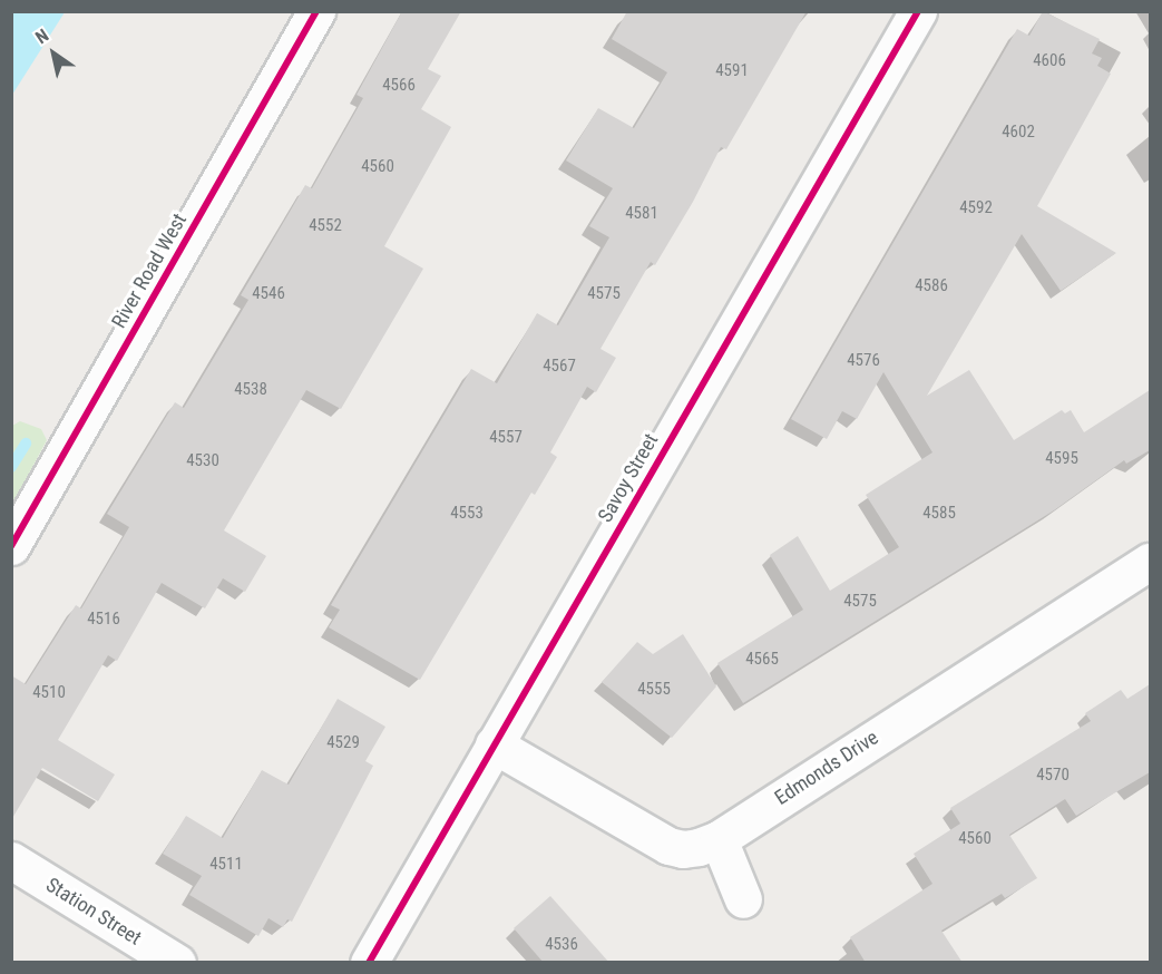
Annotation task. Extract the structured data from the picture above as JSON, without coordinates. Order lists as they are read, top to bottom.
{
  "streets": {
    "street": [
      "River Road West",
      "Savoy Street",
      "Edmonds Drive",
      "Station Street"
    ]
  },
  "crossings": [
    ["Savoy Street", "Edmonds Drive"]
  ],
  "house_numbers": [
    "4606",
    "4591",
    "4566",
    "4602",
    "4560",
    "4592",
    "4581",
    "4552",
    "4586",
    "4546",
    "4575",
    "4576",
    "4567",
    "4538",
    "4557",
    "4595",
    "4530",
    "4553",
    "4585",
    "4575",
    "4516",
    "4565",
    "4555",
    "4510",
    "4529",
    "4570",
    "4560",
    "4511",
    "4536"
  ],
  "north": "top left"
}
